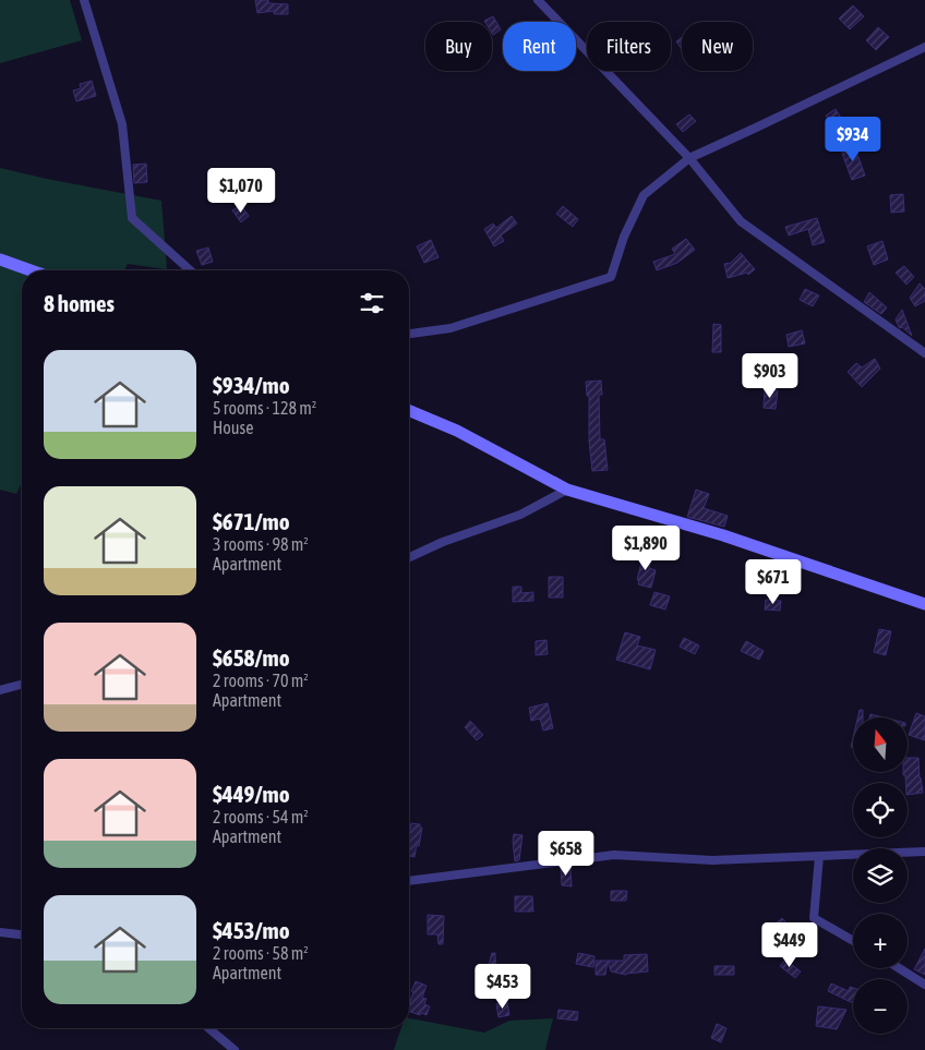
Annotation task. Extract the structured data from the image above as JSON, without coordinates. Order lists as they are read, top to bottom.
{
  "north": "top",
  "page": {
    "chip": [
      "Buy",
      "Rent",
      "Filters",
      "New"
    ],
    "price": [
      "$934",
      "$1,070",
      "$903",
      "$1,890",
      "$671",
      "$658",
      "$449",
      "$453"
    ],
    "heading": "8 homes",
    "list": [
      {
        "name": "$934/mo",
        "note": "5 rooms · 128 m² · House"
      },
      {
        "name": "$671/mo",
        "note": "3 rooms · 98 m² · Apartment"
      },
      {
        "name": "$658/mo",
        "note": "2 rooms · 70 m² · Apartment"
      },
      {
        "name": "$449/mo",
        "note": "2 rooms · 54 m² · Apartment"
      },
      {
        "name": "$453/mo",
        "note": "2 rooms · 58 m² · Apartment"
      }
    ],
    "map_buttons": ["+", "−"]
  }
}
